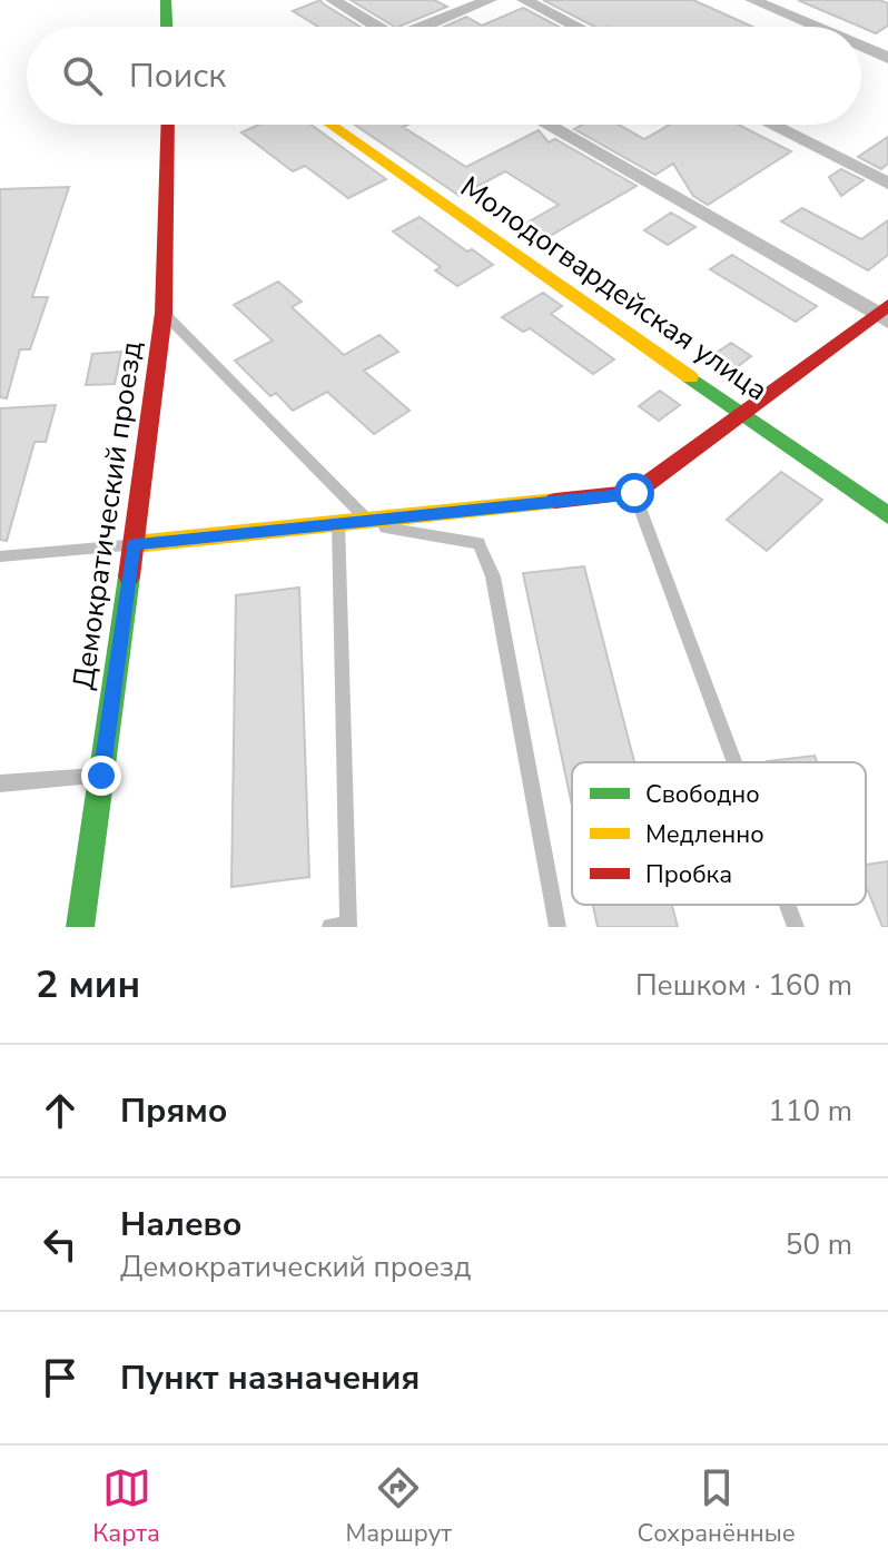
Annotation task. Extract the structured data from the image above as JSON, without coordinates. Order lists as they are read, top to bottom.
{
  "streets": {
    "street": ["Молодогвардейская улица", "Демократический проезд"]
  },
  "legend": ["Свободно", "Медленно", "Пробка"],
  "page": {
    "search": "Поиск",
    "heading": ["2 мин", "Пешком · 160 m"],
    "list": [
      ["Прямо", "110 m"],
      ["Налево", "Демократический проезд", "50 m"],
      "Пункт назначения"
    ],
    "nav": ["Карта", "Маршрут", "Сохранённые"]
  }
}
